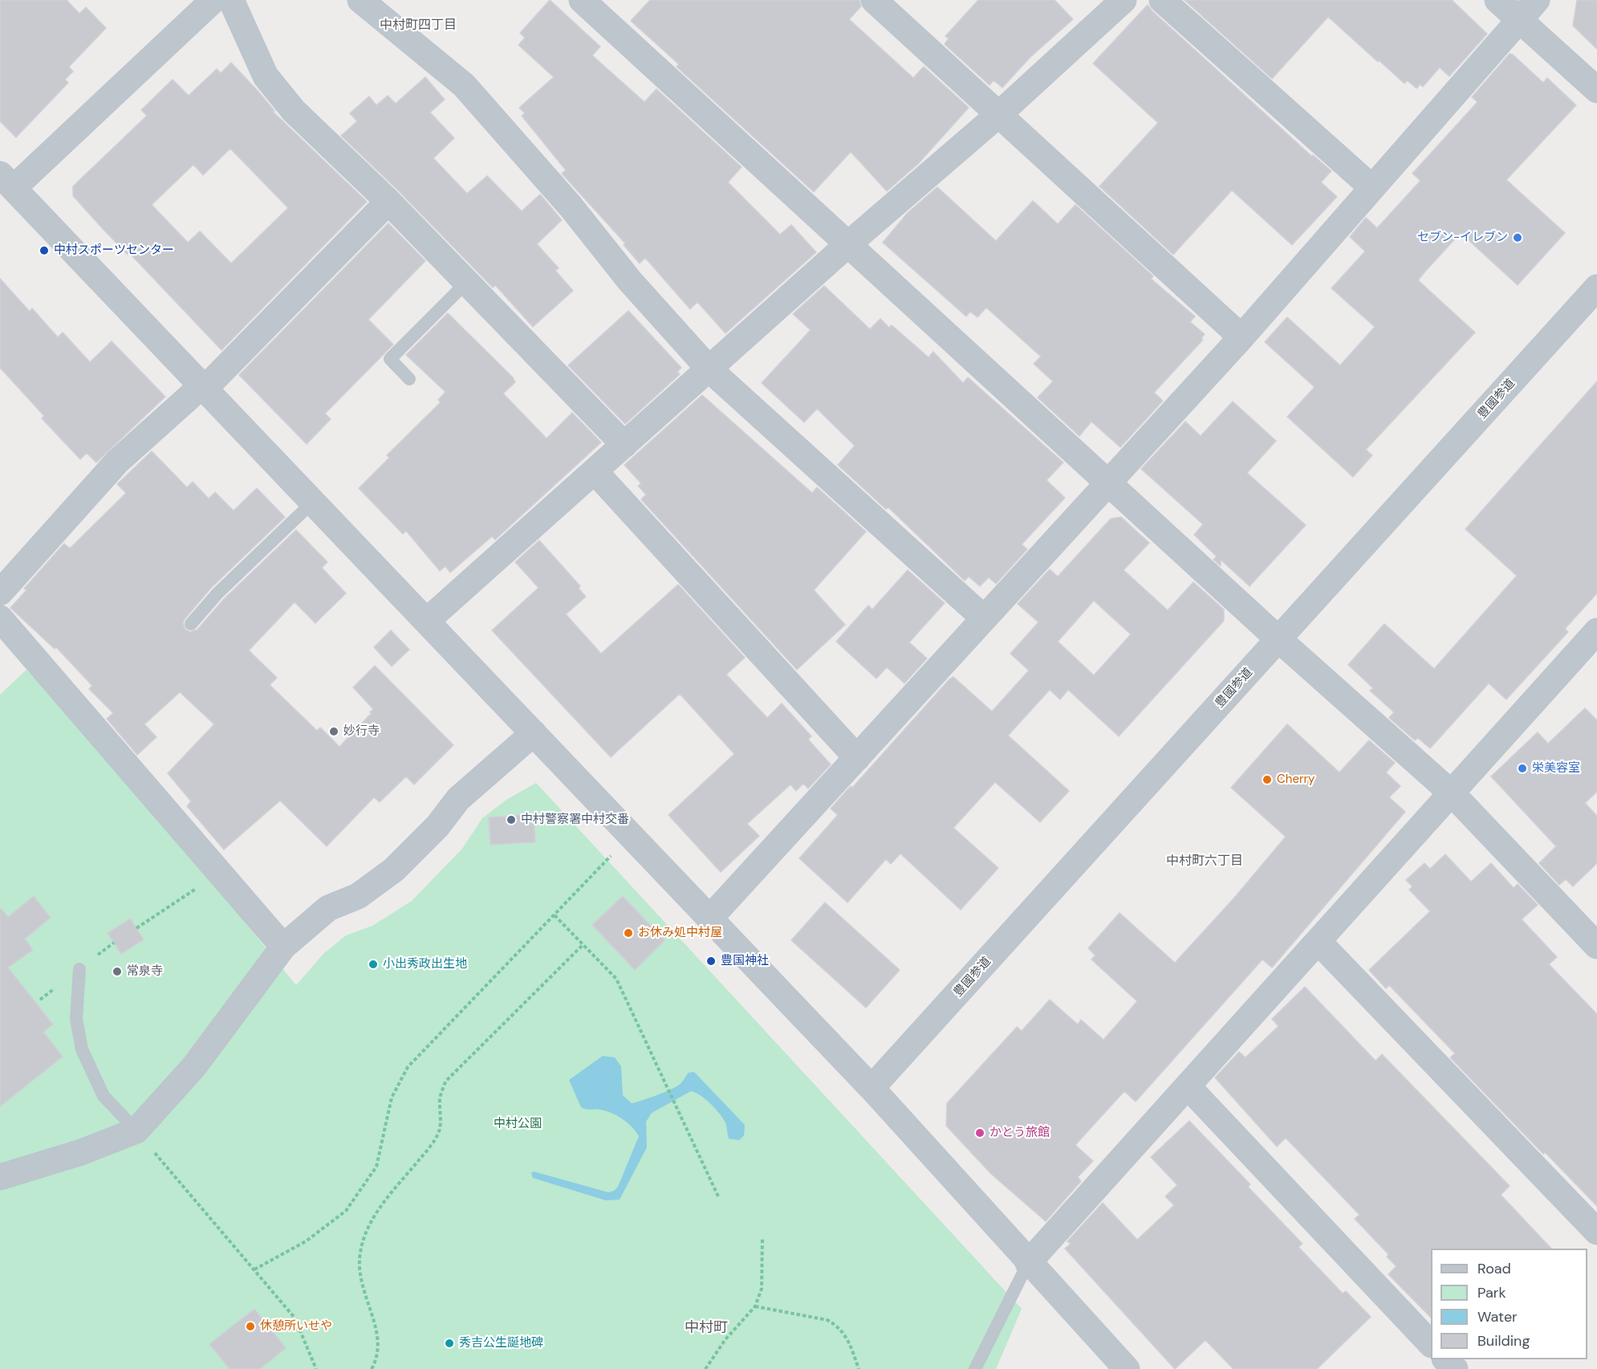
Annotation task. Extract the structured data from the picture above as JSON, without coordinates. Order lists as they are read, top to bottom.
{
  "streets": {
    "street": ["豊國参道"]
  },
  "districts": ["中村町四丁目", "中村町六丁目", "中村町"],
  "parks": ["中村公園"],
  "places": [
    "セブン-イレブン",
    "中村スポーツセンター",
    "妙行寺",
    "栄美容室",
    "Cherry",
    "中村警察署中村交番",
    "お休み処中村屋",
    "豊国神社",
    "小出秀政出生地",
    "常泉寺",
    "かとう旅館",
    "休憩所いせや",
    "秀吉公生誕地碑"
  ],
  "legend": [
    "Road",
    "Park",
    "Water",
    "Building"
  ]
}
